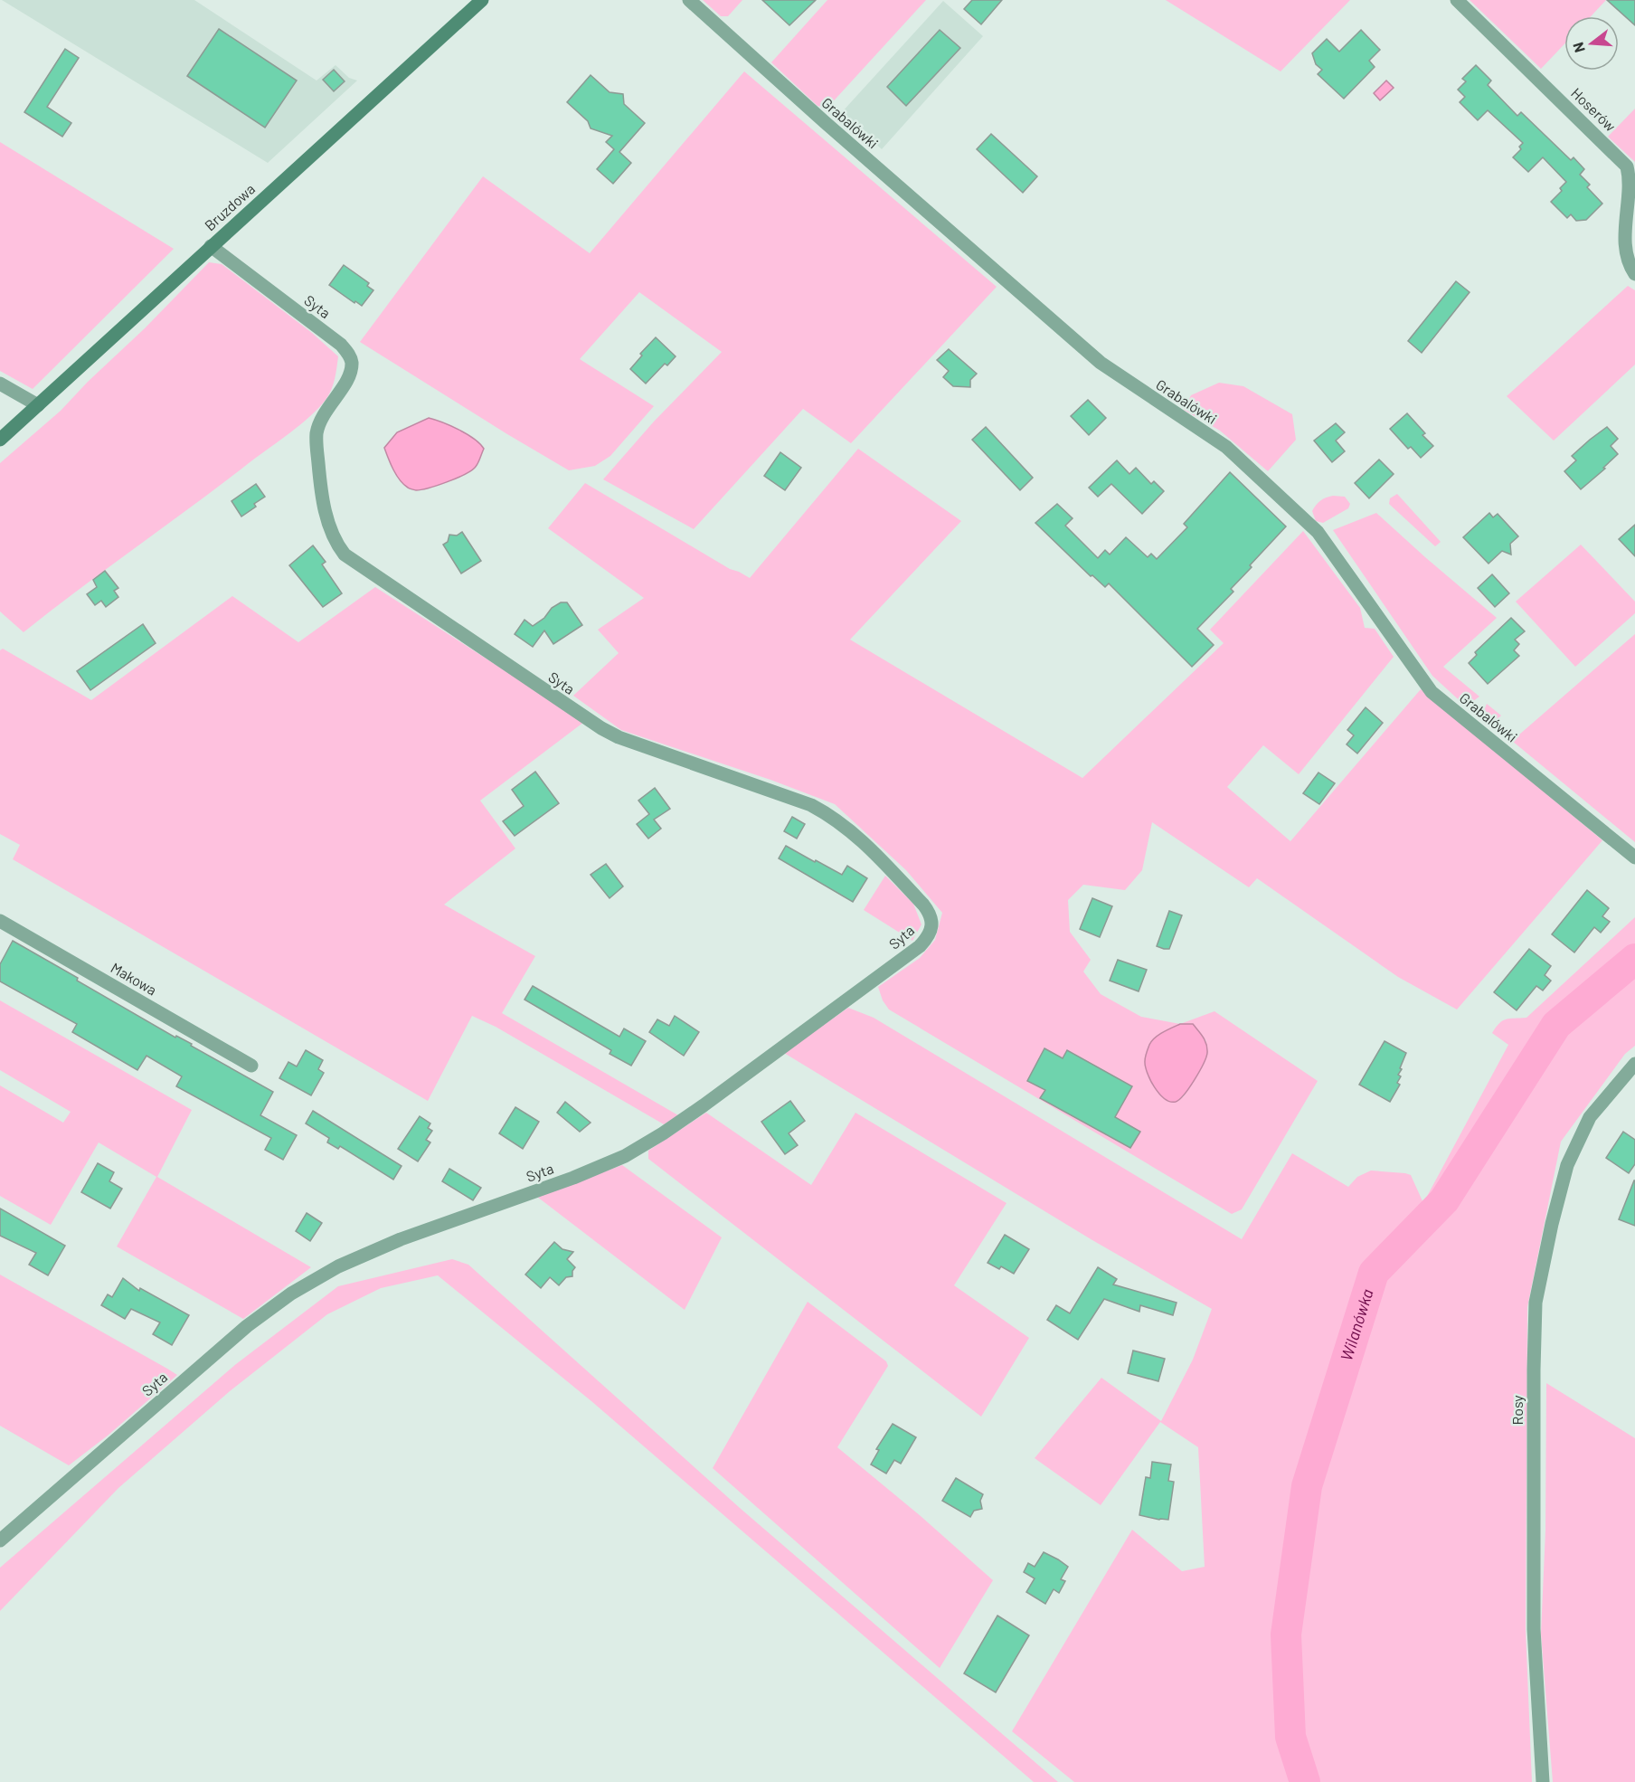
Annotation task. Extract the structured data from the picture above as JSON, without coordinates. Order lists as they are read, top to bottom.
{
  "streets": {
    "street": [
      "Hoserów",
      "Grabalówki",
      "Bruzdowa",
      "Syta",
      "Makowa",
      "Rosy"
    ]
  },
  "crossings": [
    ["Bruzdowa", "Syta"]
  ],
  "water": ["Wilanówka"],
  "north": "left"
}
